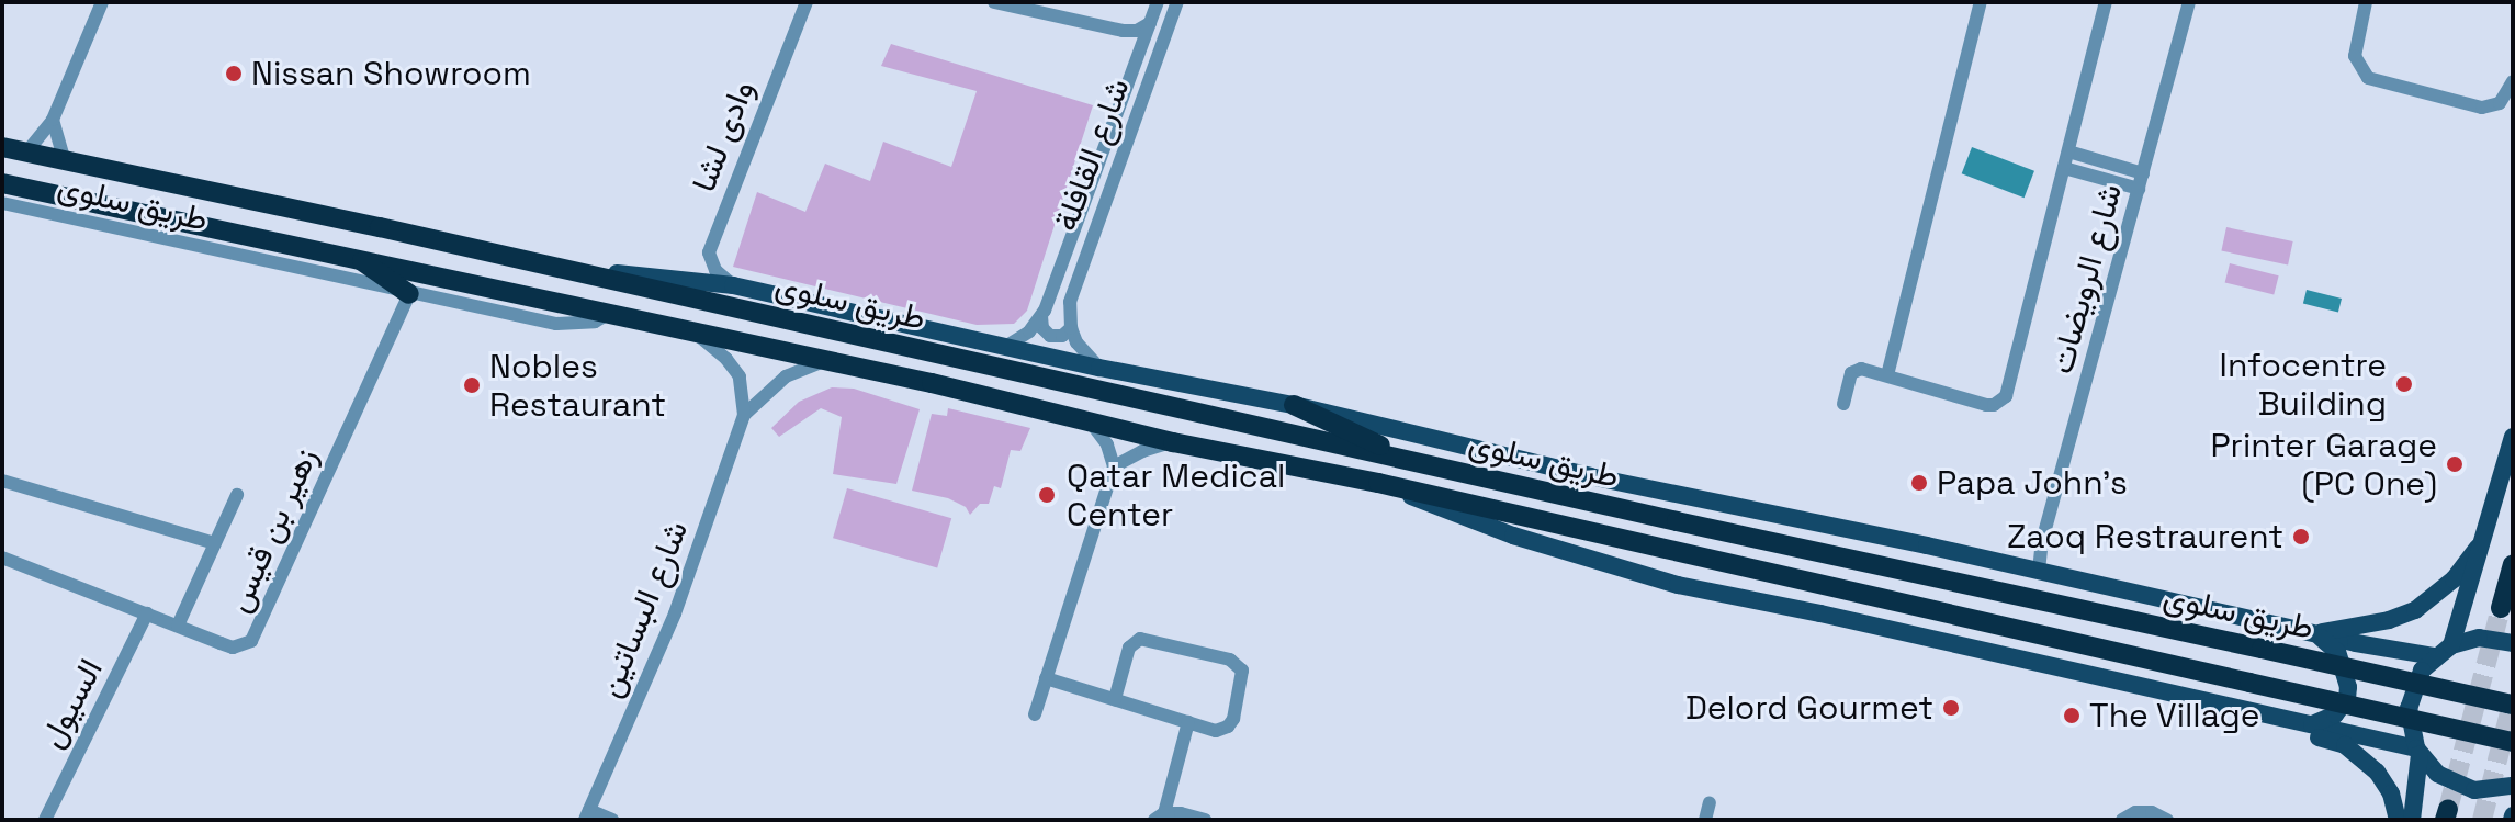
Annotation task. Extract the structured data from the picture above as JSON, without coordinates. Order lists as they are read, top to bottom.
{
  "streets": {
    "highway": ["طريق سلوى"],
    "street": [
      "وادى لشا",
      "شارع القافلة",
      "شارع الرويضات",
      "زهير بن قيس",
      "شارع البساتين",
      "السيول"
    ]
  },
  "crossings": [
    ["وادى لشا", "طريق سلوى"],
    ["شارع القافلة", "طريق سلوى"],
    ["طريق سلوى", "شارع الرويضات"],
    ["طريق سلوى", "زهير بن قيس"],
    ["طريق سلوى", "شارع البساتين"],
    ["زهير بن قيس", "السيول"]
  ],
  "places": [
    "Nissan Showroom",
    "Infocentre Building",
    "Nobles Restaurant",
    "Printer Garage (PC One)",
    "Papa John's",
    "Qatar Medical Center",
    "Zaoq Restraurent",
    "Delord Gourmet",
    "The Village"
  ]
}
